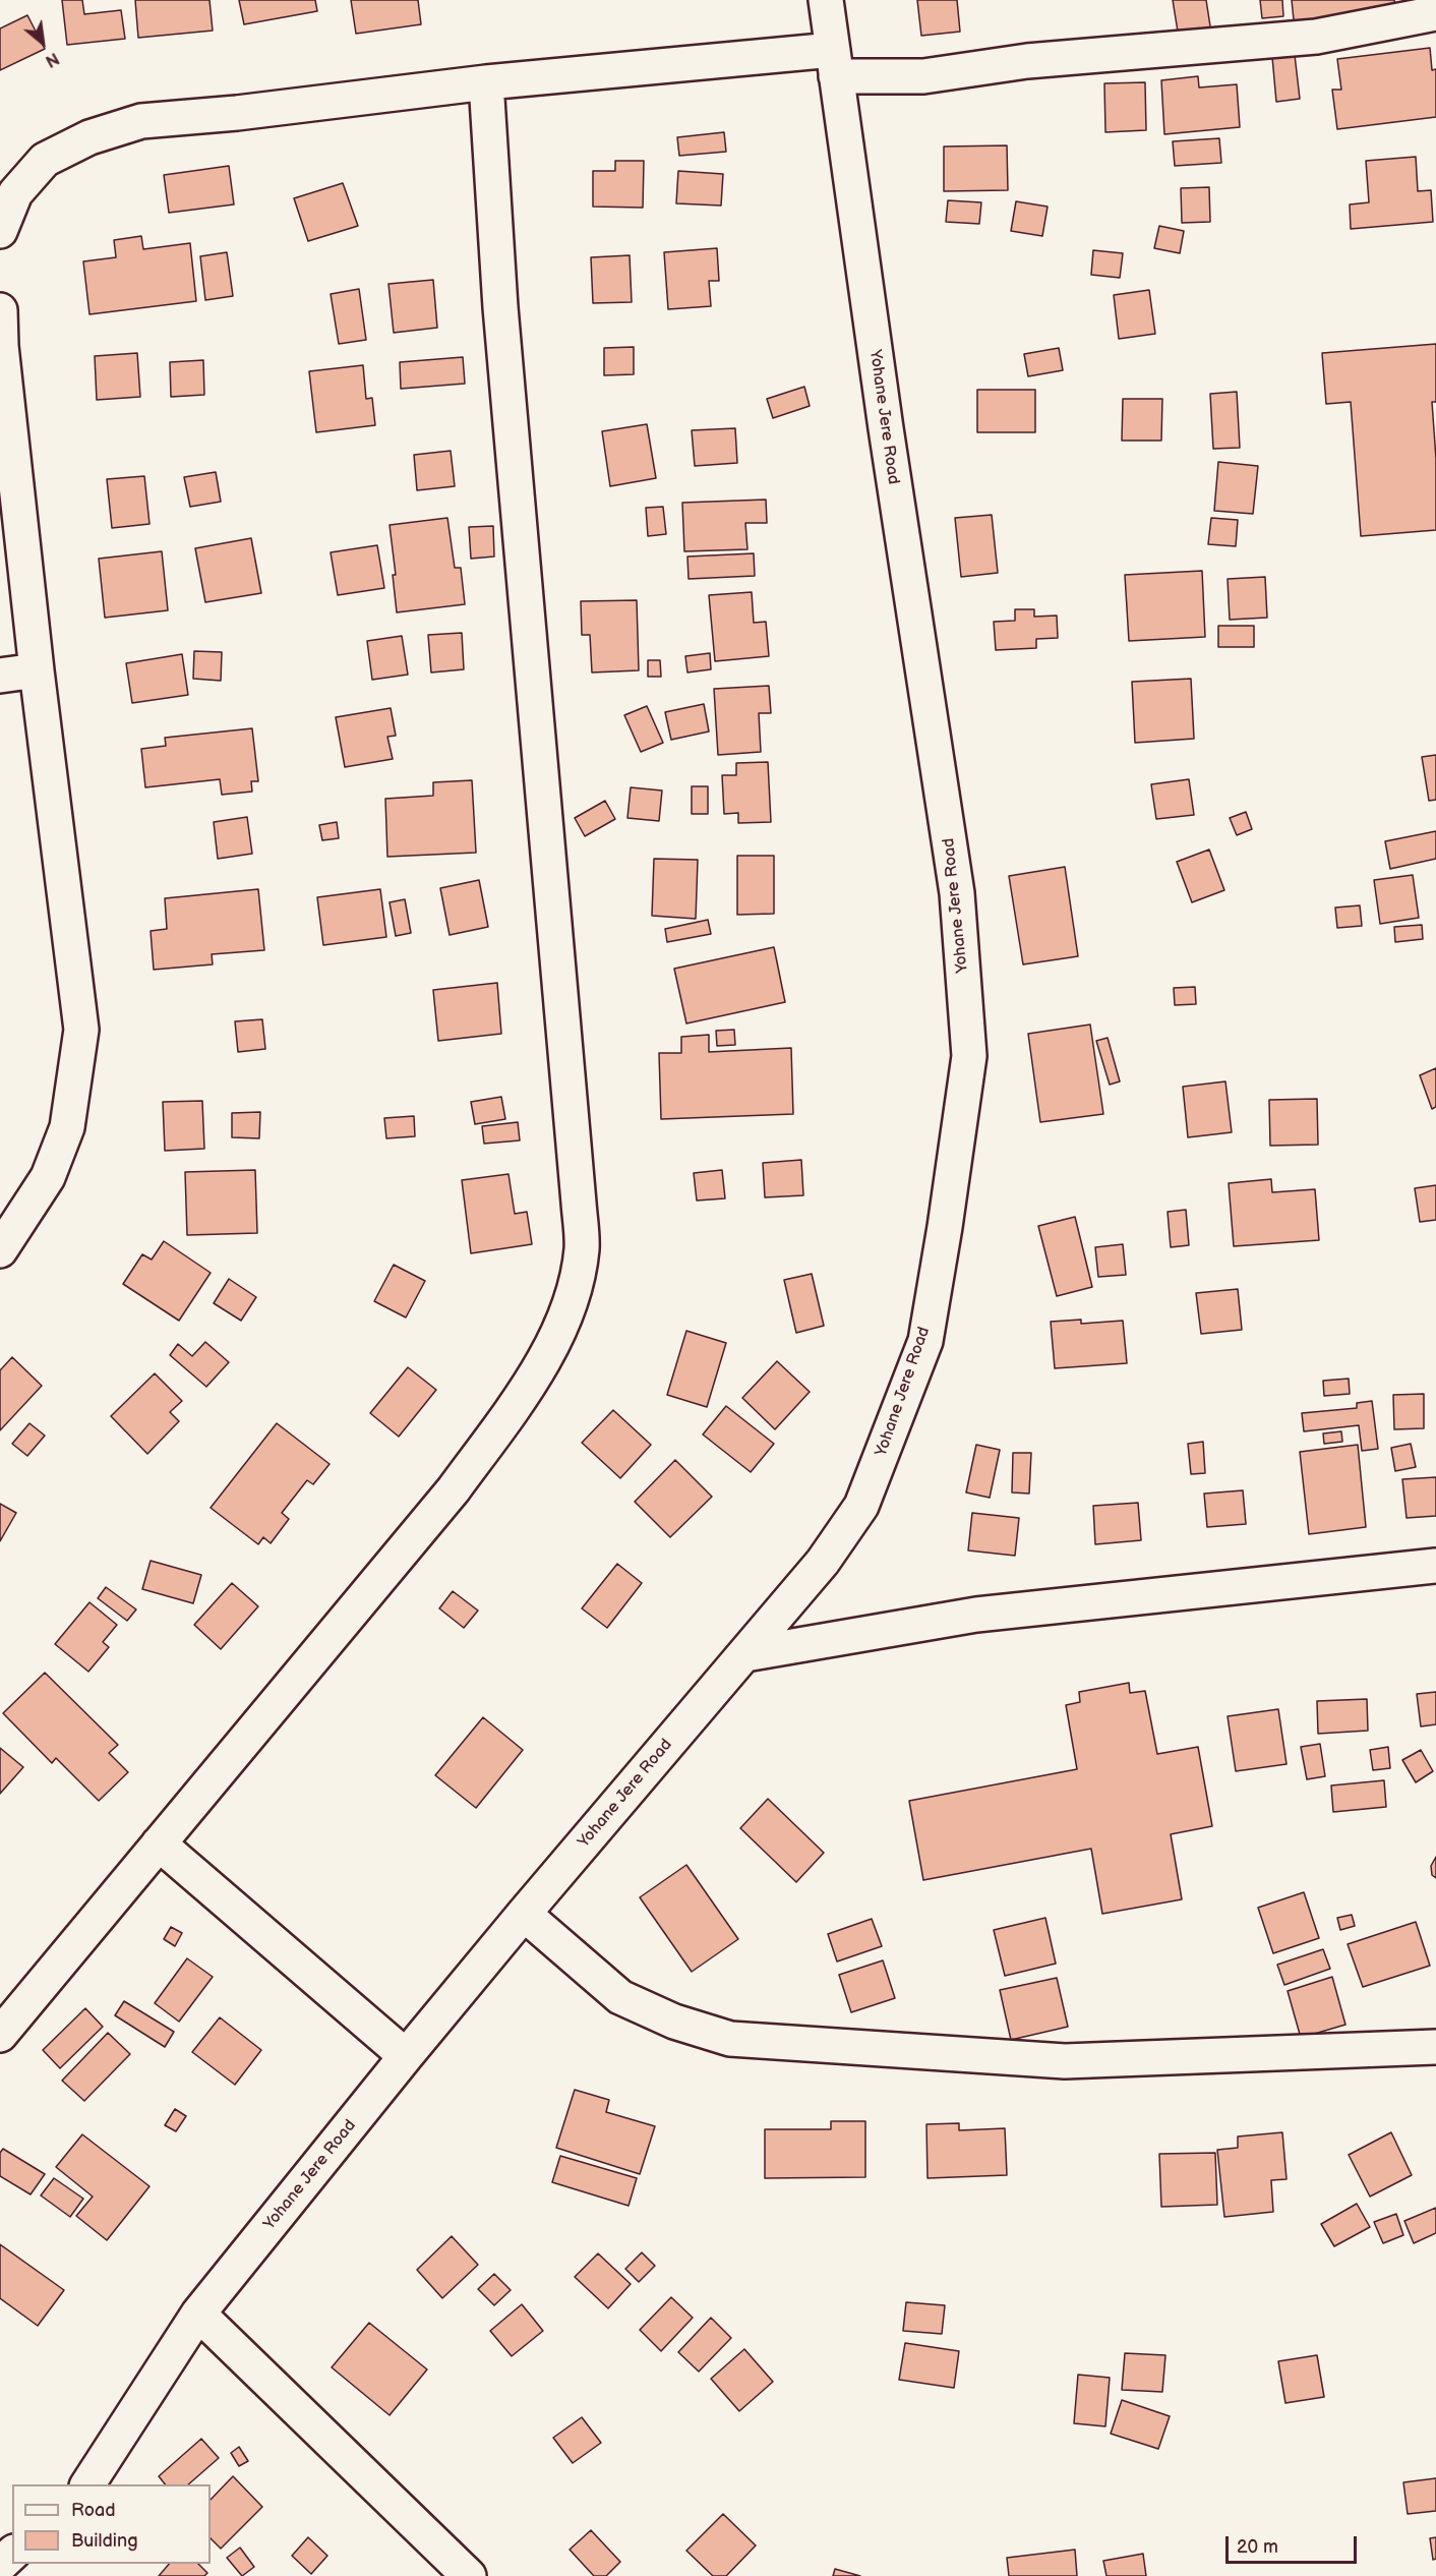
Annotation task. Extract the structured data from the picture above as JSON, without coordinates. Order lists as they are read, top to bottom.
{
  "streets": {
    "street": ["Yohane Jere Road"]
  },
  "legend": ["Road", "Building"],
  "scale_bar": "20 m",
  "north": "bottom right"
}
